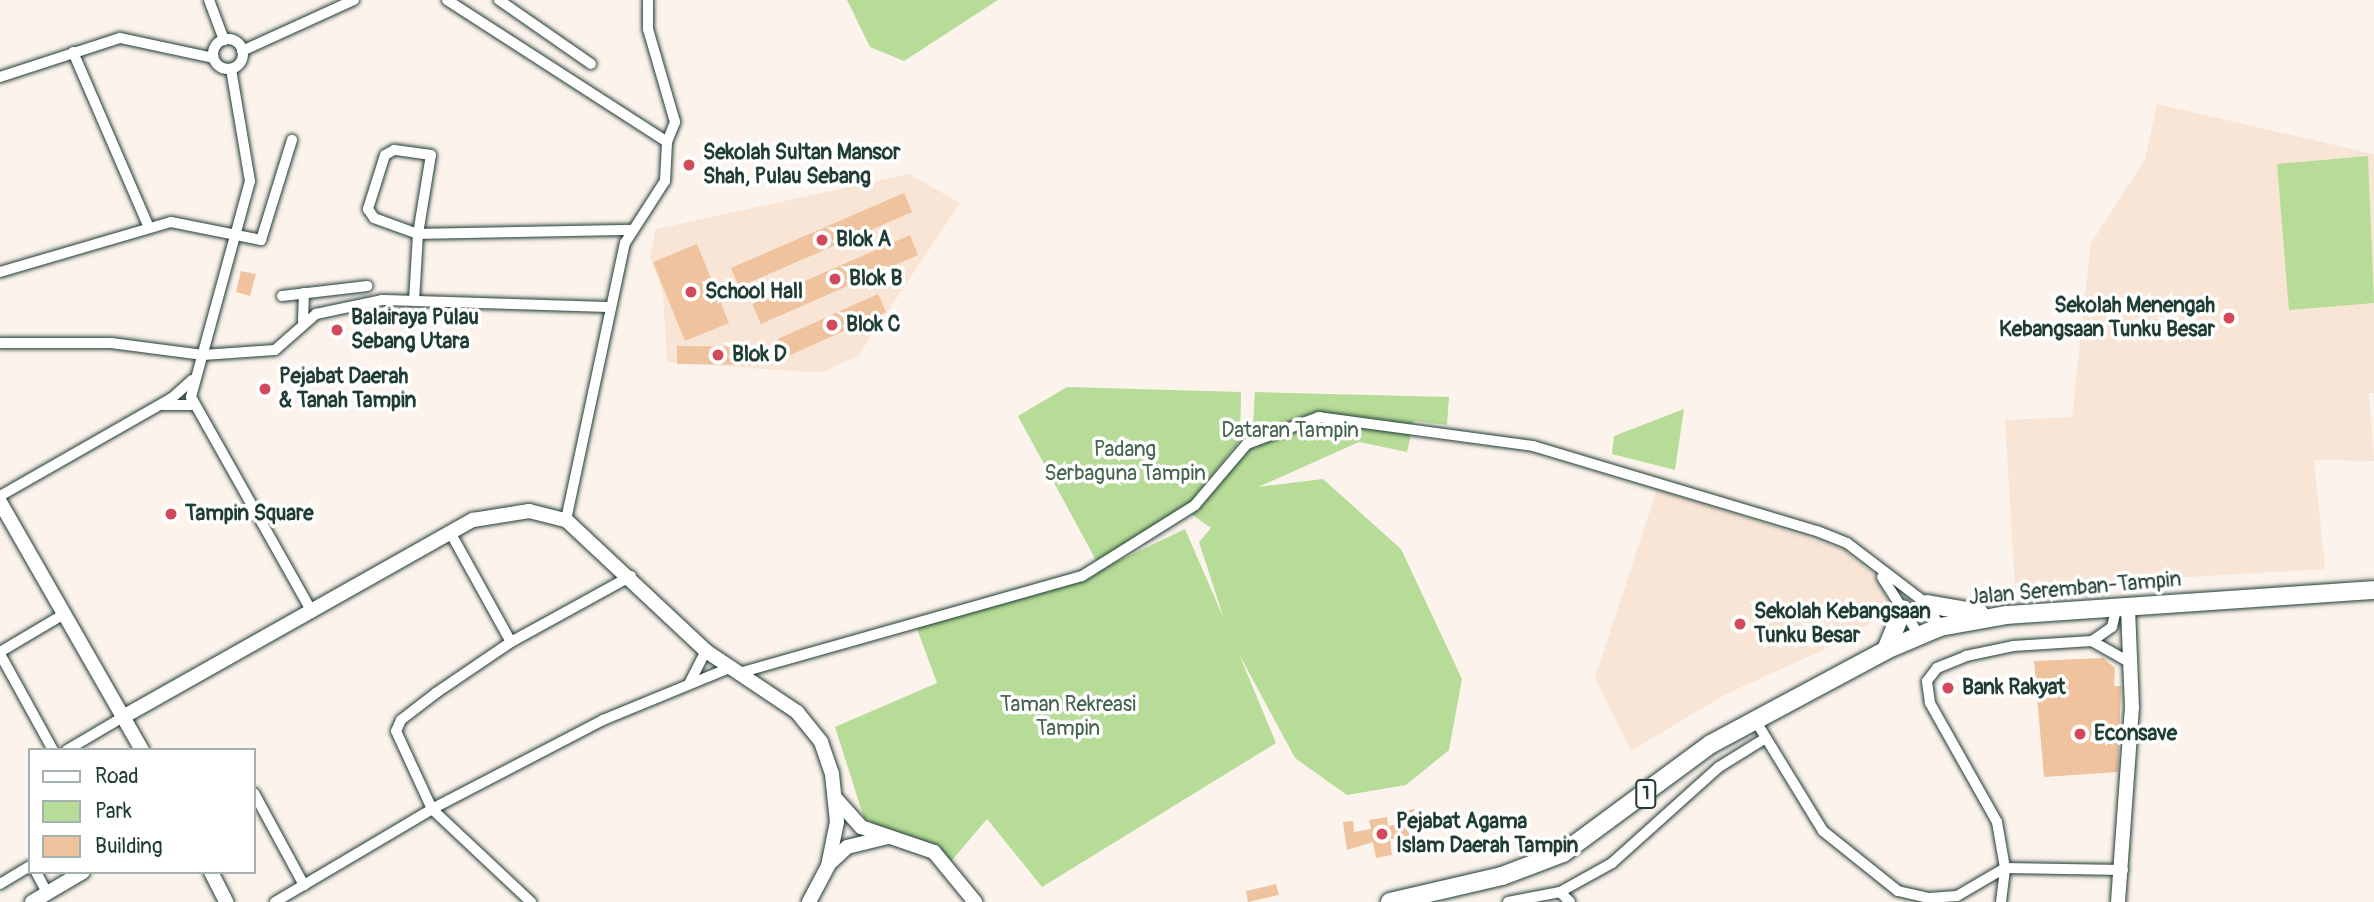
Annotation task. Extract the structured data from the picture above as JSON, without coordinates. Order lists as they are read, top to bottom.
{
  "streets": {
    "highway": ["Jalan Seremban-Tampin", "1"]
  },
  "parks": ["Dataran Tampin", "Padang Serbaguna Tampin", "Taman Rekreasi Tampin"],
  "places": [
    "Sekolah Sultan Mansor Shah, Pulau Sebang",
    "Blok A",
    "Blok B",
    "School Hall",
    "Sekolah Menengah Kebangsaan Tunku Besar",
    "Blok C",
    "Balairaya Pulau Sebang Utara",
    "Blok D",
    "Pejabat Daerah & Tanah Tampin",
    "Tampin Square",
    "Sekolah Kebangsaan Tunku Besar",
    "Bank Rakyat",
    "Econsave",
    "Pejabat Agama Islam Daerah Tampin"
  ],
  "legend": ["Road", "Park", "Building"]
}
